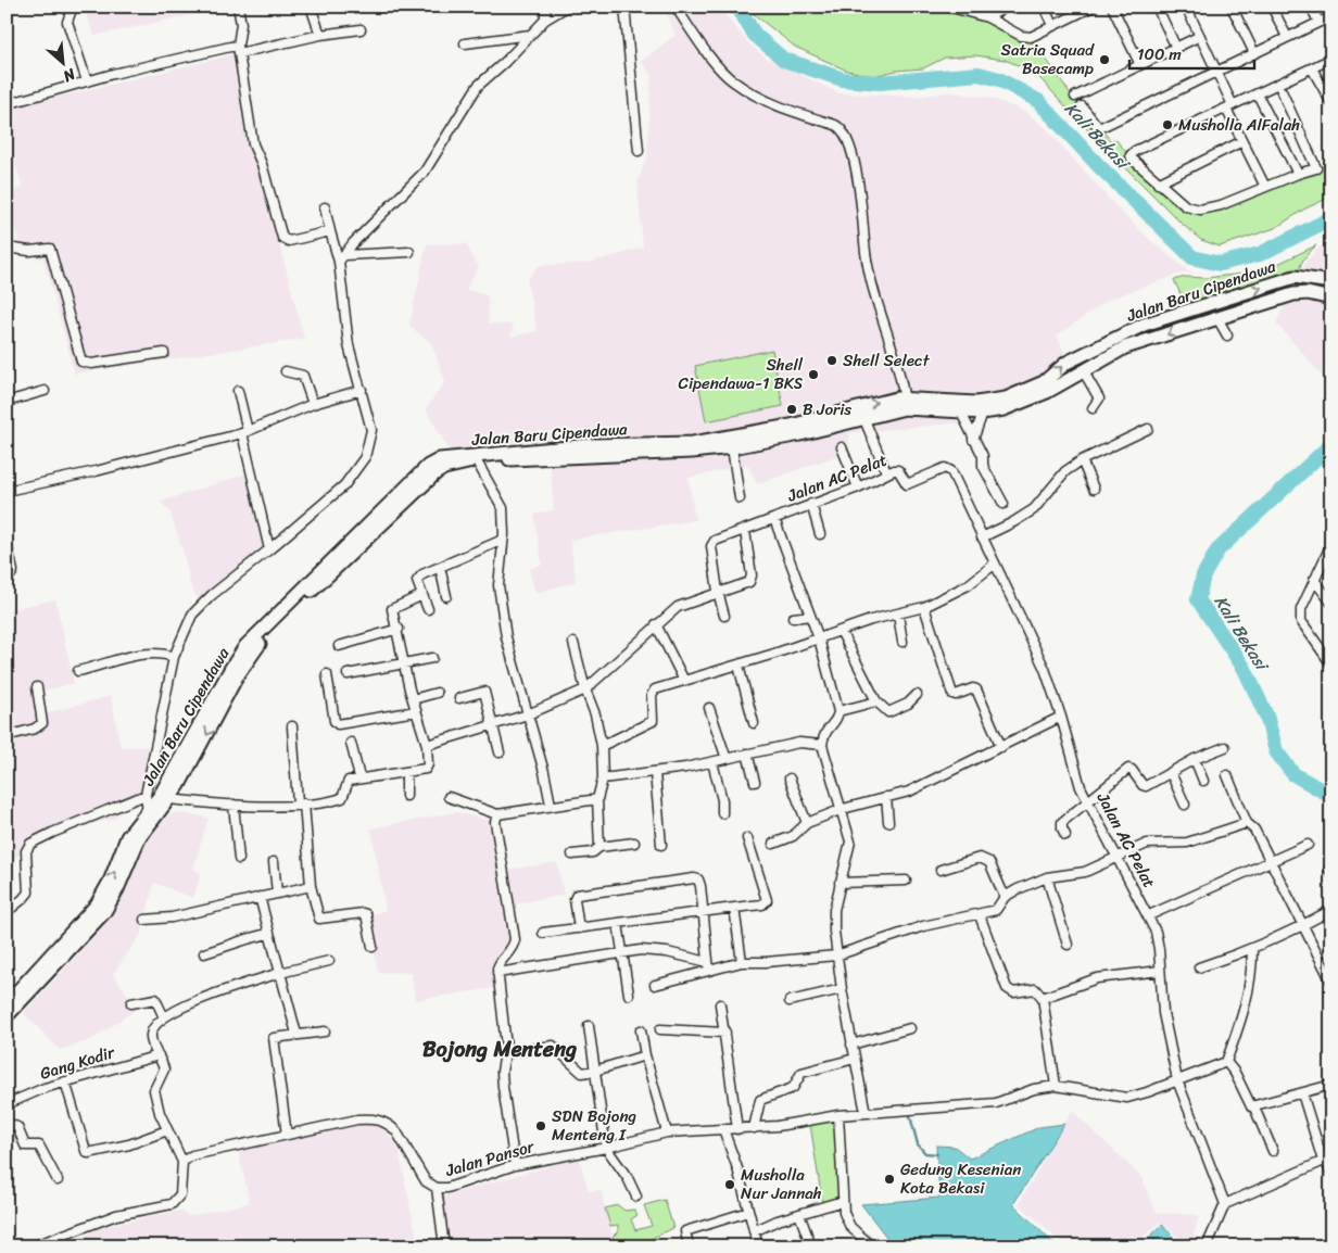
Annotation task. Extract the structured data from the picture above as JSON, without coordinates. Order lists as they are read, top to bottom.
{
  "streets": {
    "main road": ["Jalan Baru Cipendawa"],
    "street": ["Jalan AC Pelat", "Gang Kodir", "Jalan Pansor"]
  },
  "districts": ["Bojong Menteng"],
  "water": ["Kali Bekasi"],
  "places": [
    "Satria Squad Basecamp",
    "Musholla AlFalah",
    "Shell Select",
    "Shell Cipendawa-1 BKS",
    "B Joris",
    "SDN Bojong Menteng I",
    "Gedung Kesenian Kota Bekasi",
    "Musholla Nur Jannah"
  ],
  "scale_bar": "100 m",
  "north": "bottom right"
}
